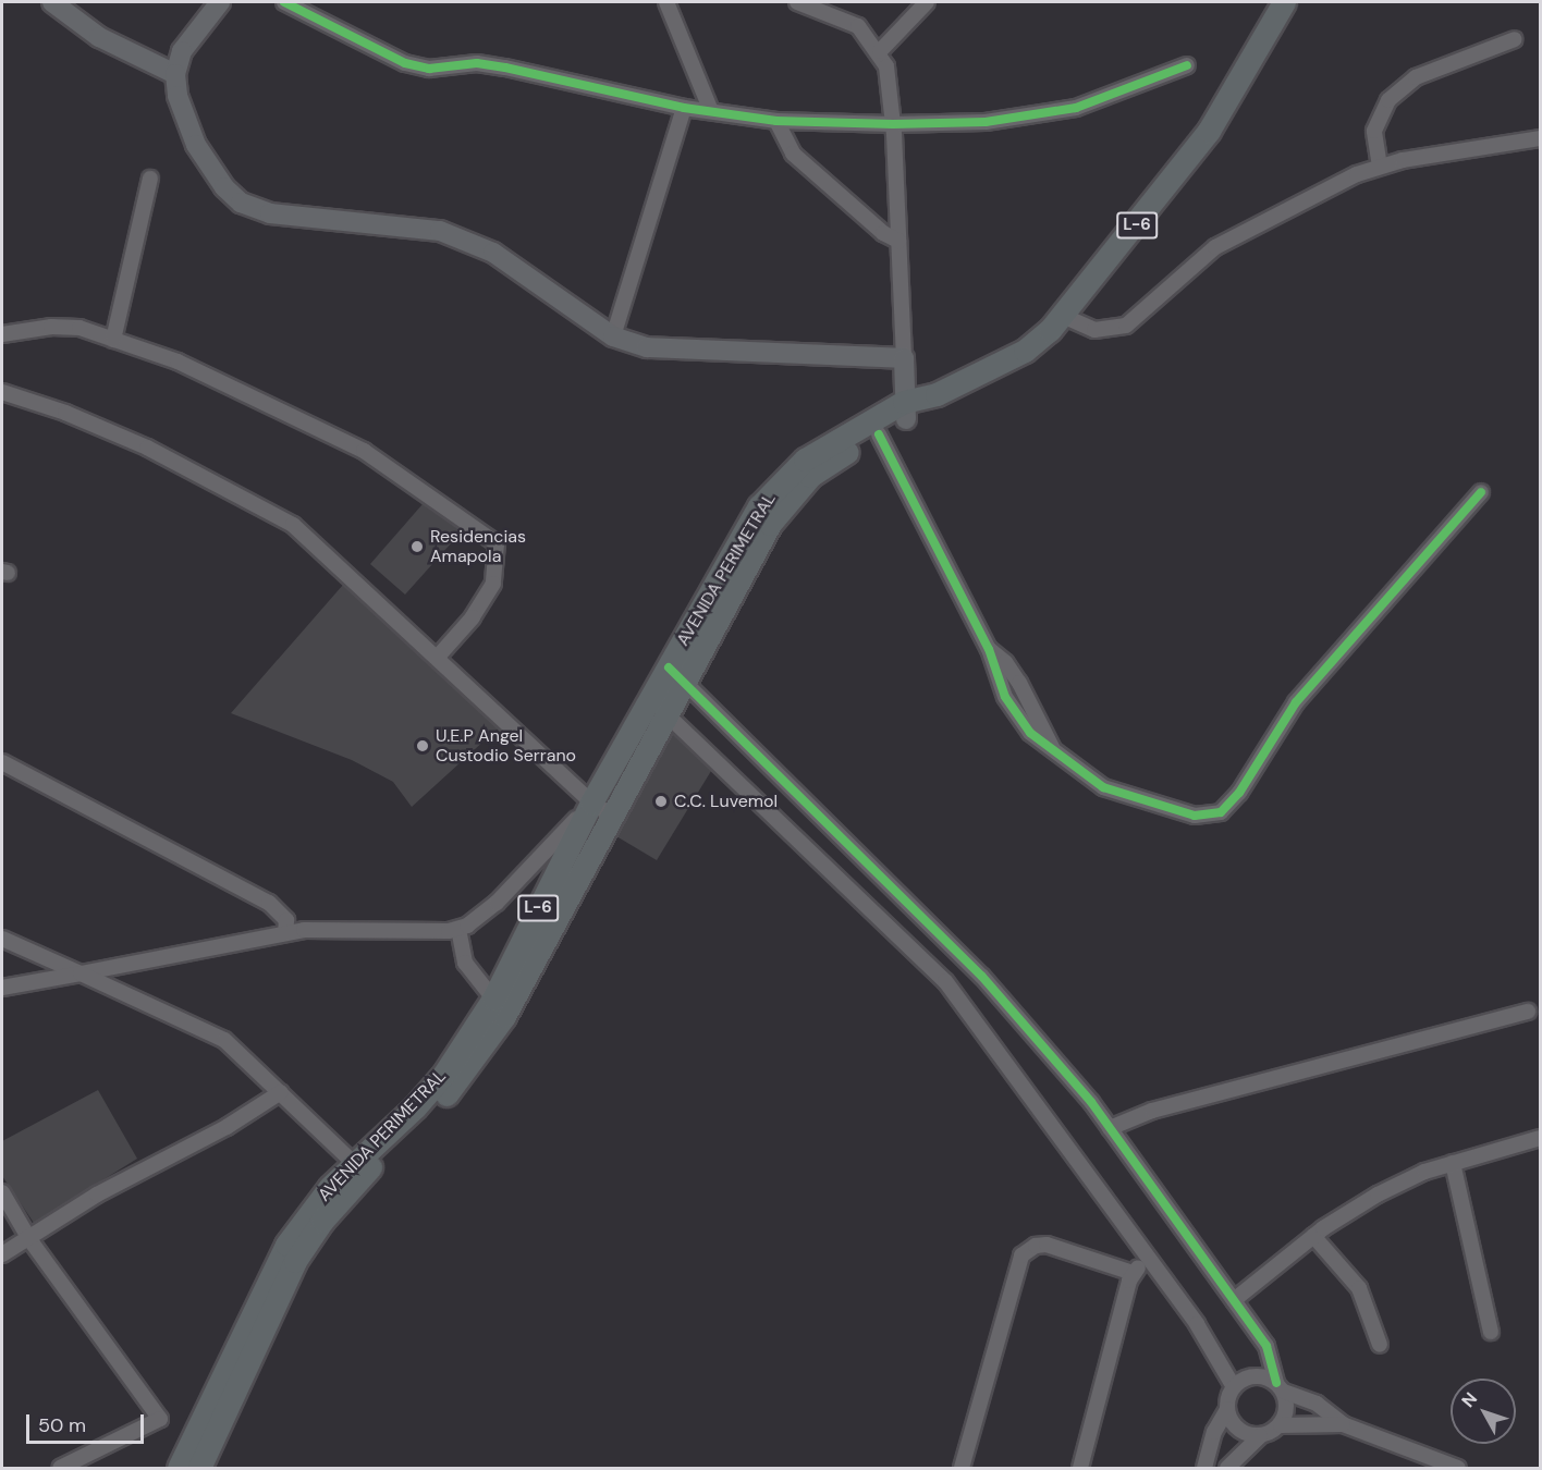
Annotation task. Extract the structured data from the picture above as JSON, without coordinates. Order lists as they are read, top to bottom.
{
  "streets": {
    "main road": ["L-6", "AVENIDA PERIMETRAL"]
  },
  "crossings": [
    ["L-6", "AVENIDA PERIMETRAL"]
  ],
  "places": ["Residencias Amapola", "U.E.P Angel Custodio Serrano", "C.C. Luvemol"],
  "scale_bar": "50 m",
  "north": "top left"
}
